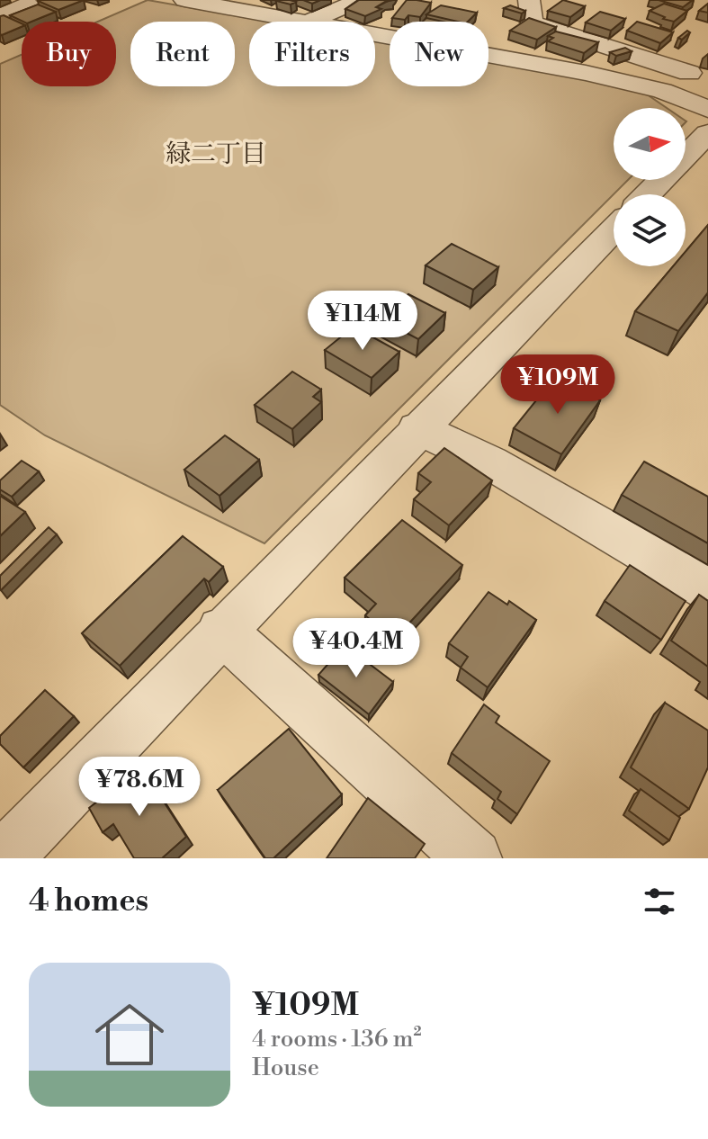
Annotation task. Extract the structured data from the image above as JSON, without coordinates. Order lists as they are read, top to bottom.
{
  "districts": ["緑二丁目"],
  "north": "right",
  "page": {
    "chip": [
      "Buy",
      "Rent",
      "Filters",
      "New"
    ],
    "price": [
      "¥114M",
      "¥109M",
      "¥40.4M",
      "¥78.6M"
    ],
    "heading": "4 homes",
    "list": [
      {
        "name": "¥109M",
        "note": "4 rooms · 136 m² · House"
      }
    ]
  }
}
